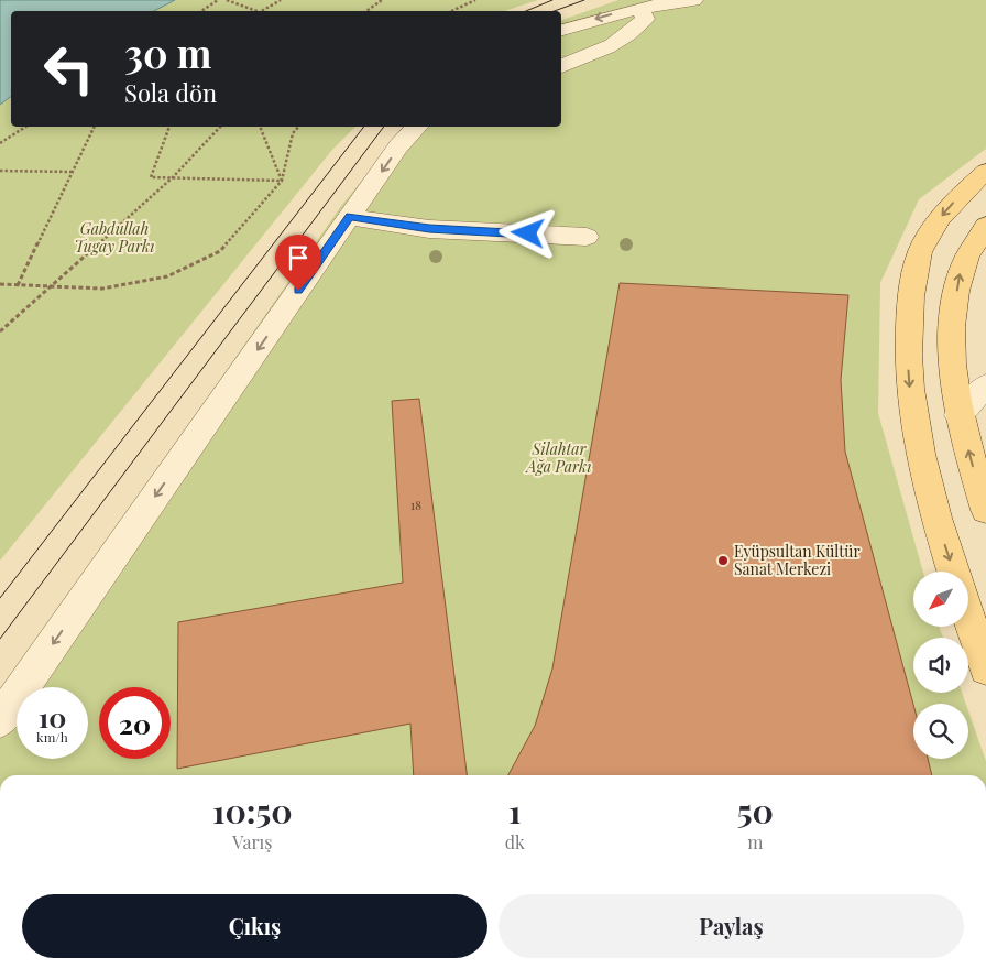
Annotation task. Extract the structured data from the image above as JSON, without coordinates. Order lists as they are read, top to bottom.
{
  "parks": ["Gabdullah Tugay Parkı", "Silahtar Ağa Parkı"],
  "places": ["Eyüpsultan Kültür Sanat Merkezi"],
  "house_numbers": ["18"],
  "north": "bottom left",
  "page": {
    "turn": ["30 m", "Sola dön"],
    "speed": "10 km/h",
    "limit": "20",
    "eta": [
      "10:50",
      "Varış",
      "1",
      "dk",
      "50",
      "m"
    ],
    "buttons": ["Çıkış", "Paylaş"]
  }
}
